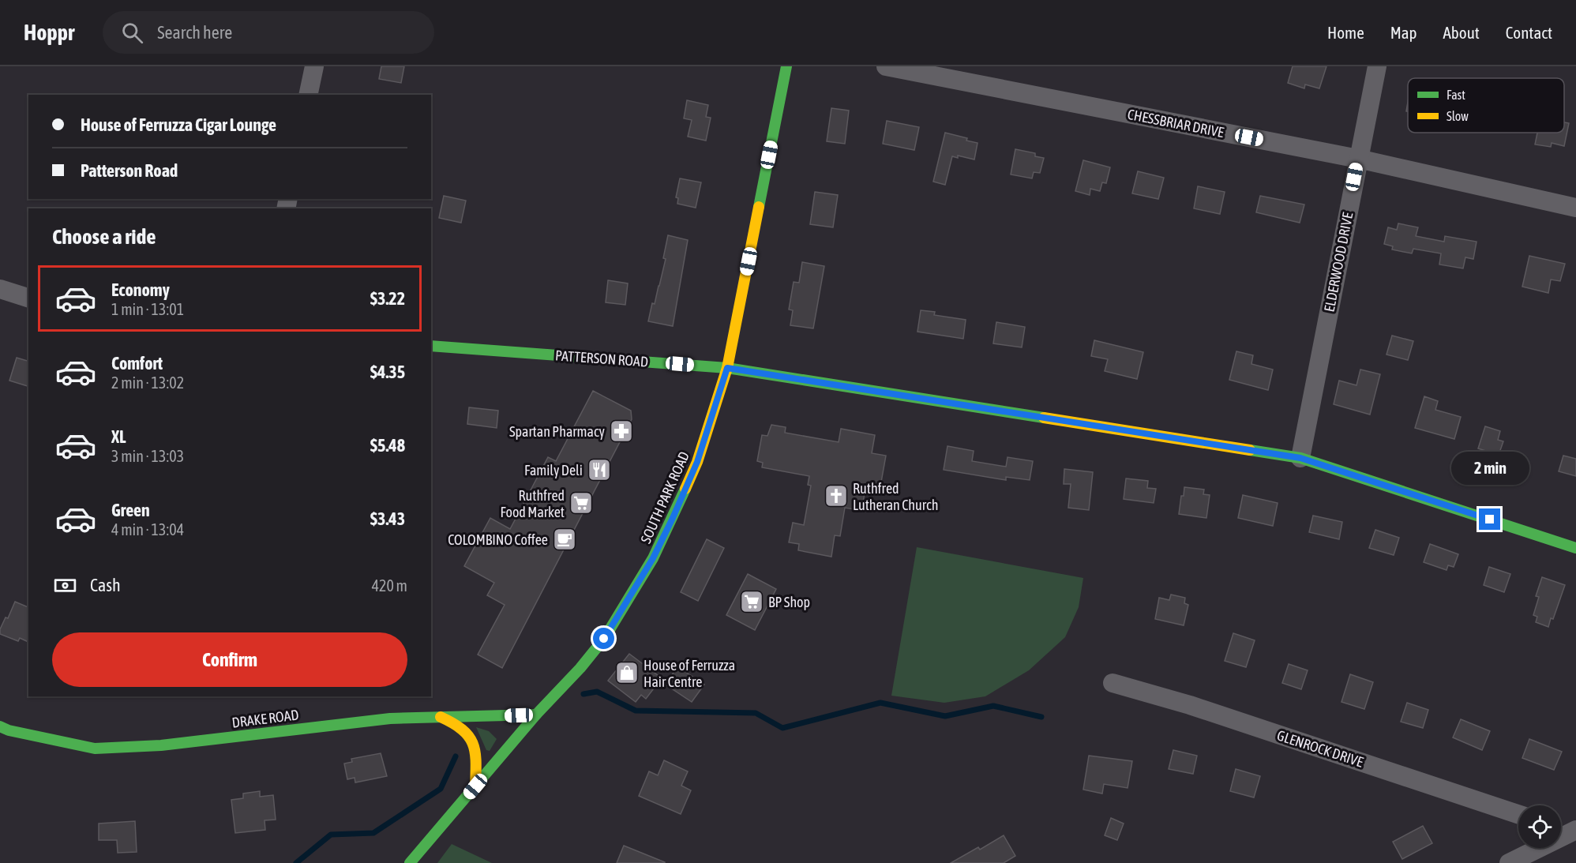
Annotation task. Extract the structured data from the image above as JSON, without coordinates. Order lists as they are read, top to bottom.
{
  "streets": {
    "street": [
      "CHESSBRIAR DRIVE",
      "ELDERWOOD DRIVE",
      "PATTERSON ROAD",
      "SOUTH PARK ROAD",
      "DRAKE ROAD",
      "GLENROCK DRIVE"
    ]
  },
  "crossings": [
    ["CHESSBRIAR DRIVE", "ELDERWOOD DRIVE"],
    ["ELDERWOOD DRIVE", "PATTERSON ROAD"],
    ["PATTERSON ROAD", "SOUTH PARK ROAD"],
    ["SOUTH PARK ROAD", "DRAKE ROAD"]
  ],
  "places": {
    "pharmacy": ["Spartan Pharmacy"],
    "restaurant": ["Family Deli"],
    "church": ["Ruthfred Lutheran Church"],
    "supermarket": ["Ruthfred Food Market", "BP Shop"],
    "cafe": ["COLOMBINO Coffee"],
    "shop": ["House of Ferruzza Hair Centre"]
  },
  "legend": ["Fast", "Slow"],
  "page": {
    "header": "Hoppr",
    "search": "Search here",
    "nav": [
      "Home",
      "Map",
      "About",
      "Contact"
    ],
    "banner": ["House of Ferruzza Cigar Lounge", "Patterson Road"],
    "heading": "Choose a ride",
    "list": [
      {
        "name": "Economy",
        "note": "1 min · 13:01",
        "value": "$3.22"
      },
      {
        "name": "Comfort",
        "note": "2 min · 13:02",
        "value": "$4.35"
      },
      {
        "name": "XL",
        "note": "3 min · 13:03",
        "value": "$5.48"
      },
      {
        "name": "Green",
        "note": "4 min · 13:04",
        "value": "$3.43"
      }
    ],
    "bubble": "2 min",
    "pay": ["Cash", "420 m"],
    "buttons": "Confirm"
  }
}
